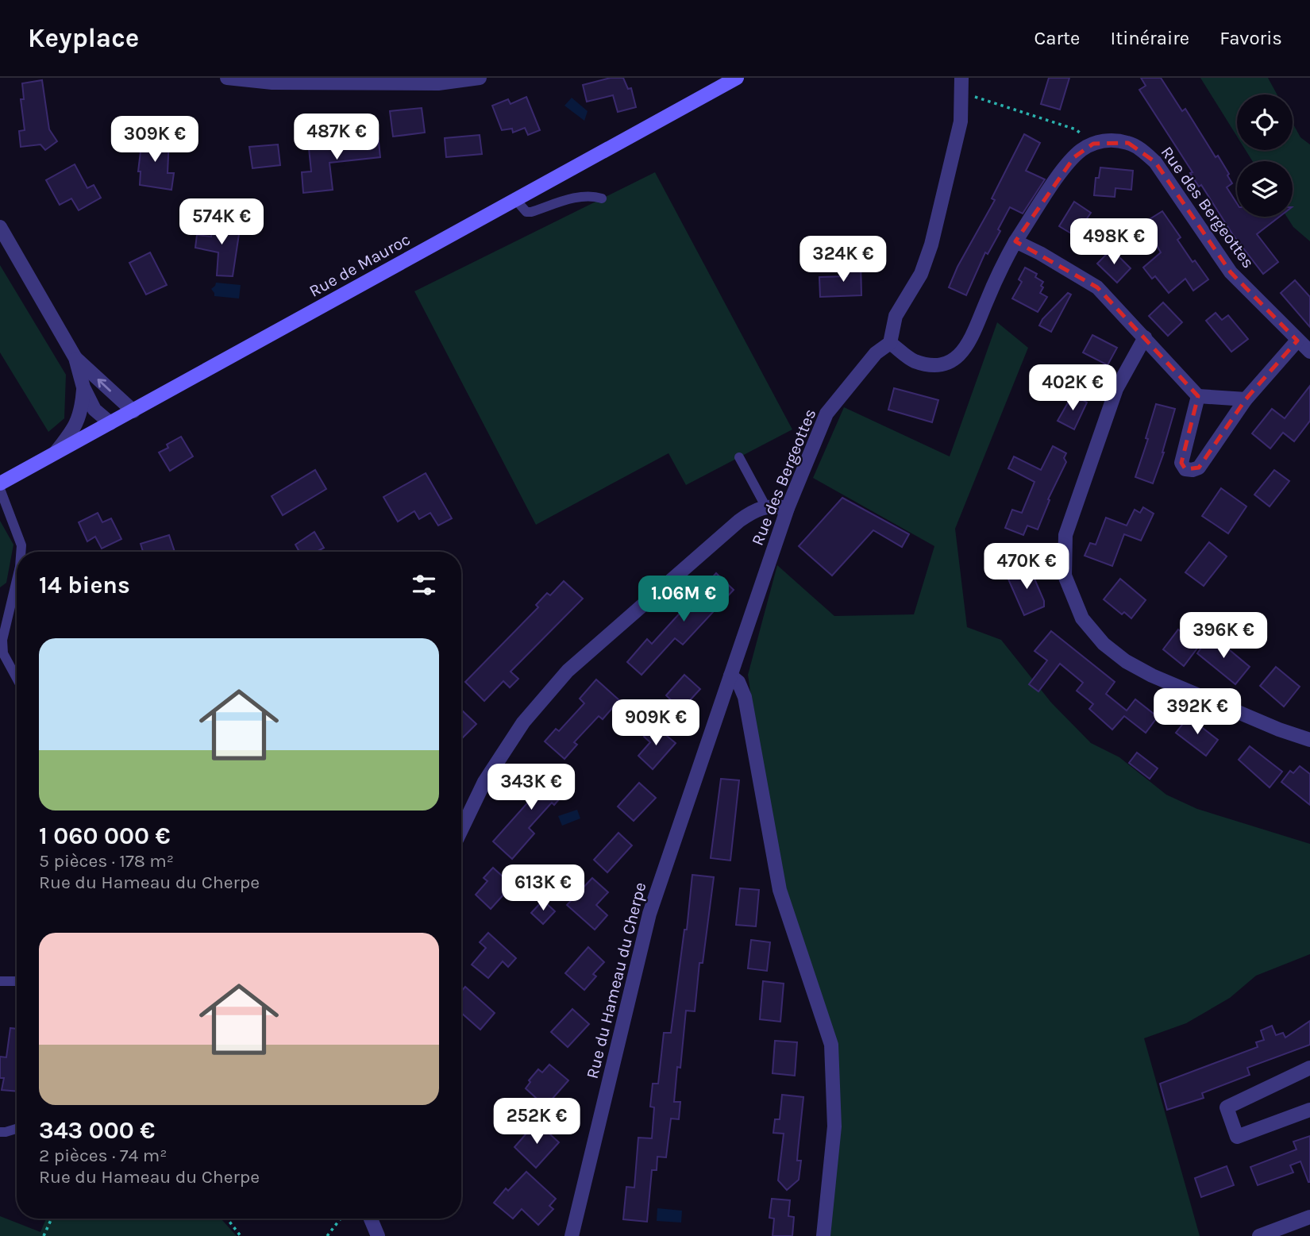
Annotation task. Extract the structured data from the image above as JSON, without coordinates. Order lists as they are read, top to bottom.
{
  "streets": {
    "street": ["Rue des Bergeottes", "Rue de Mauroc", "Rue du Hameau du Cherpe"]
  },
  "crossings": [
    ["Rue des Bergeottes", "Rue du Hameau du Cherpe"]
  ],
  "page": {
    "header": "Keyplace",
    "nav": ["Carte", "Itinéraire", "Favoris"],
    "price": [
      "487K €",
      "309K €",
      "574K €",
      "498K €",
      "324K €",
      "402K €",
      "470K €",
      "1.06M €",
      "396K €",
      "392K €",
      "909K €",
      "343K €",
      "613K €",
      "252K €"
    ],
    "heading": "14 biens",
    "list": [
      {
        "name": "1 060 000 €",
        "note": "5 pièces · 178 m² · Rue du Hameau du Cherpe"
      },
      {
        "name": "343 000 €",
        "note": "2 pièces · 74 m² · Rue du Hameau du Cherpe"
      }
    ]
  }
}
